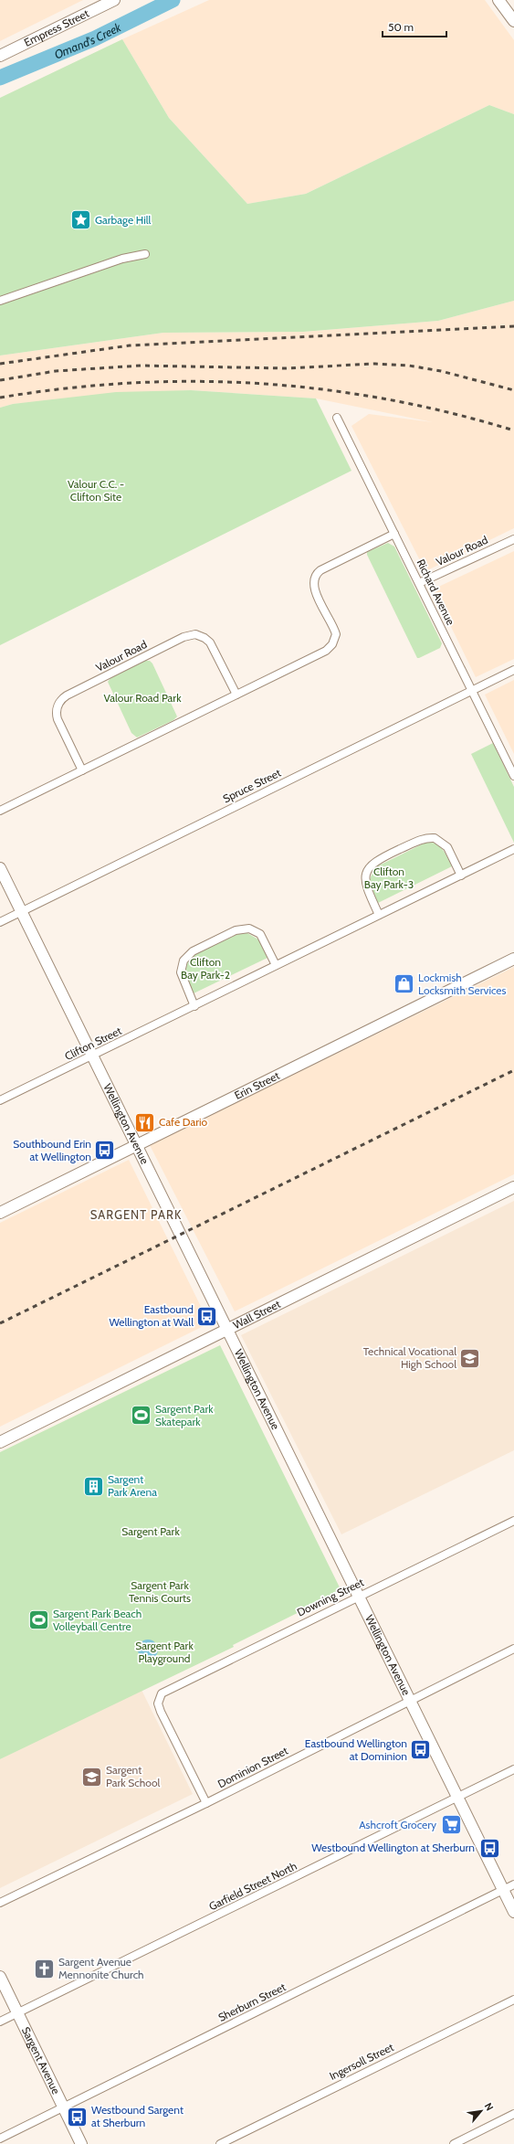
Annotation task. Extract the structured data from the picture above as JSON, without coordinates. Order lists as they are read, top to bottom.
{
  "streets": {
    "main road": [
      "Empress Street",
      "Erin Street",
      "Wellington Avenue",
      "Wall Street",
      "Sargent Avenue"
    ],
    "street": [
      "Valour Road",
      "Richard Avenue",
      "Spruce Street",
      "Clifton Street",
      "Downing Street",
      "Dominion Street",
      "Garfield Street North",
      "Sherburn Street",
      "Ingersoll Street"
    ]
  },
  "crossings": [
    ["Valour Road", "Richard Avenue"],
    ["Richard Avenue", "Spruce Street"],
    ["Spruce Street", "Wellington Avenue"],
    ["Clifton Street", "Wellington Avenue"],
    ["Erin Street", "Wellington Avenue"],
    ["Wellington Avenue", "Wall Street"],
    ["Wellington Avenue", "Downing Street"],
    ["Wellington Avenue", "Dominion Street"],
    ["Wellington Avenue", "Garfield Street North"],
    ["Wellington Avenue", "Sherburn Street"],
    ["Downing Street", "Dominion Street"],
    ["Garfield Street North", "Sargent Avenue"],
    ["Sherburn Street", "Sargent Avenue"]
  ],
  "districts": ["SARGENT PARK"],
  "water": ["Omand's Creek"],
  "parks": [
    "Valour C.C. - Clifton Site",
    "Valour Road Park",
    "Clifton Bay Park-3",
    "Clifton Bay Park-2",
    "Sargent Park",
    "Sargent Park Tennis Courts",
    "Sargent Park Playground"
  ],
  "places": {
    "place": ["Garbage Hill"],
    "shop": ["Lockmish Locksmith Services"],
    "restaurant": ["Cafe Dario"],
    "bus stop": [
      "Southbound Erin at Wellington",
      "Eastbound Wellington at Wall",
      "Eastbound Wellington at Dominion",
      "Westbound Wellington at Sherburn",
      "Westbound Sargent at Sherburn"
    ],
    "school or university": ["Technical Vocational High School", "Sargent Park School"],
    "sports": ["Sargent Park Skatepark", "Sargent Park Beach Volleyball Centre"],
    "building": ["Sargent Park Arena"],
    "supermarket": ["Ashcroft Grocery"],
    "church": ["Sargent Avenue Mennonite Church"]
  },
  "scale_bar": "50 m",
  "north": "top right"
}
